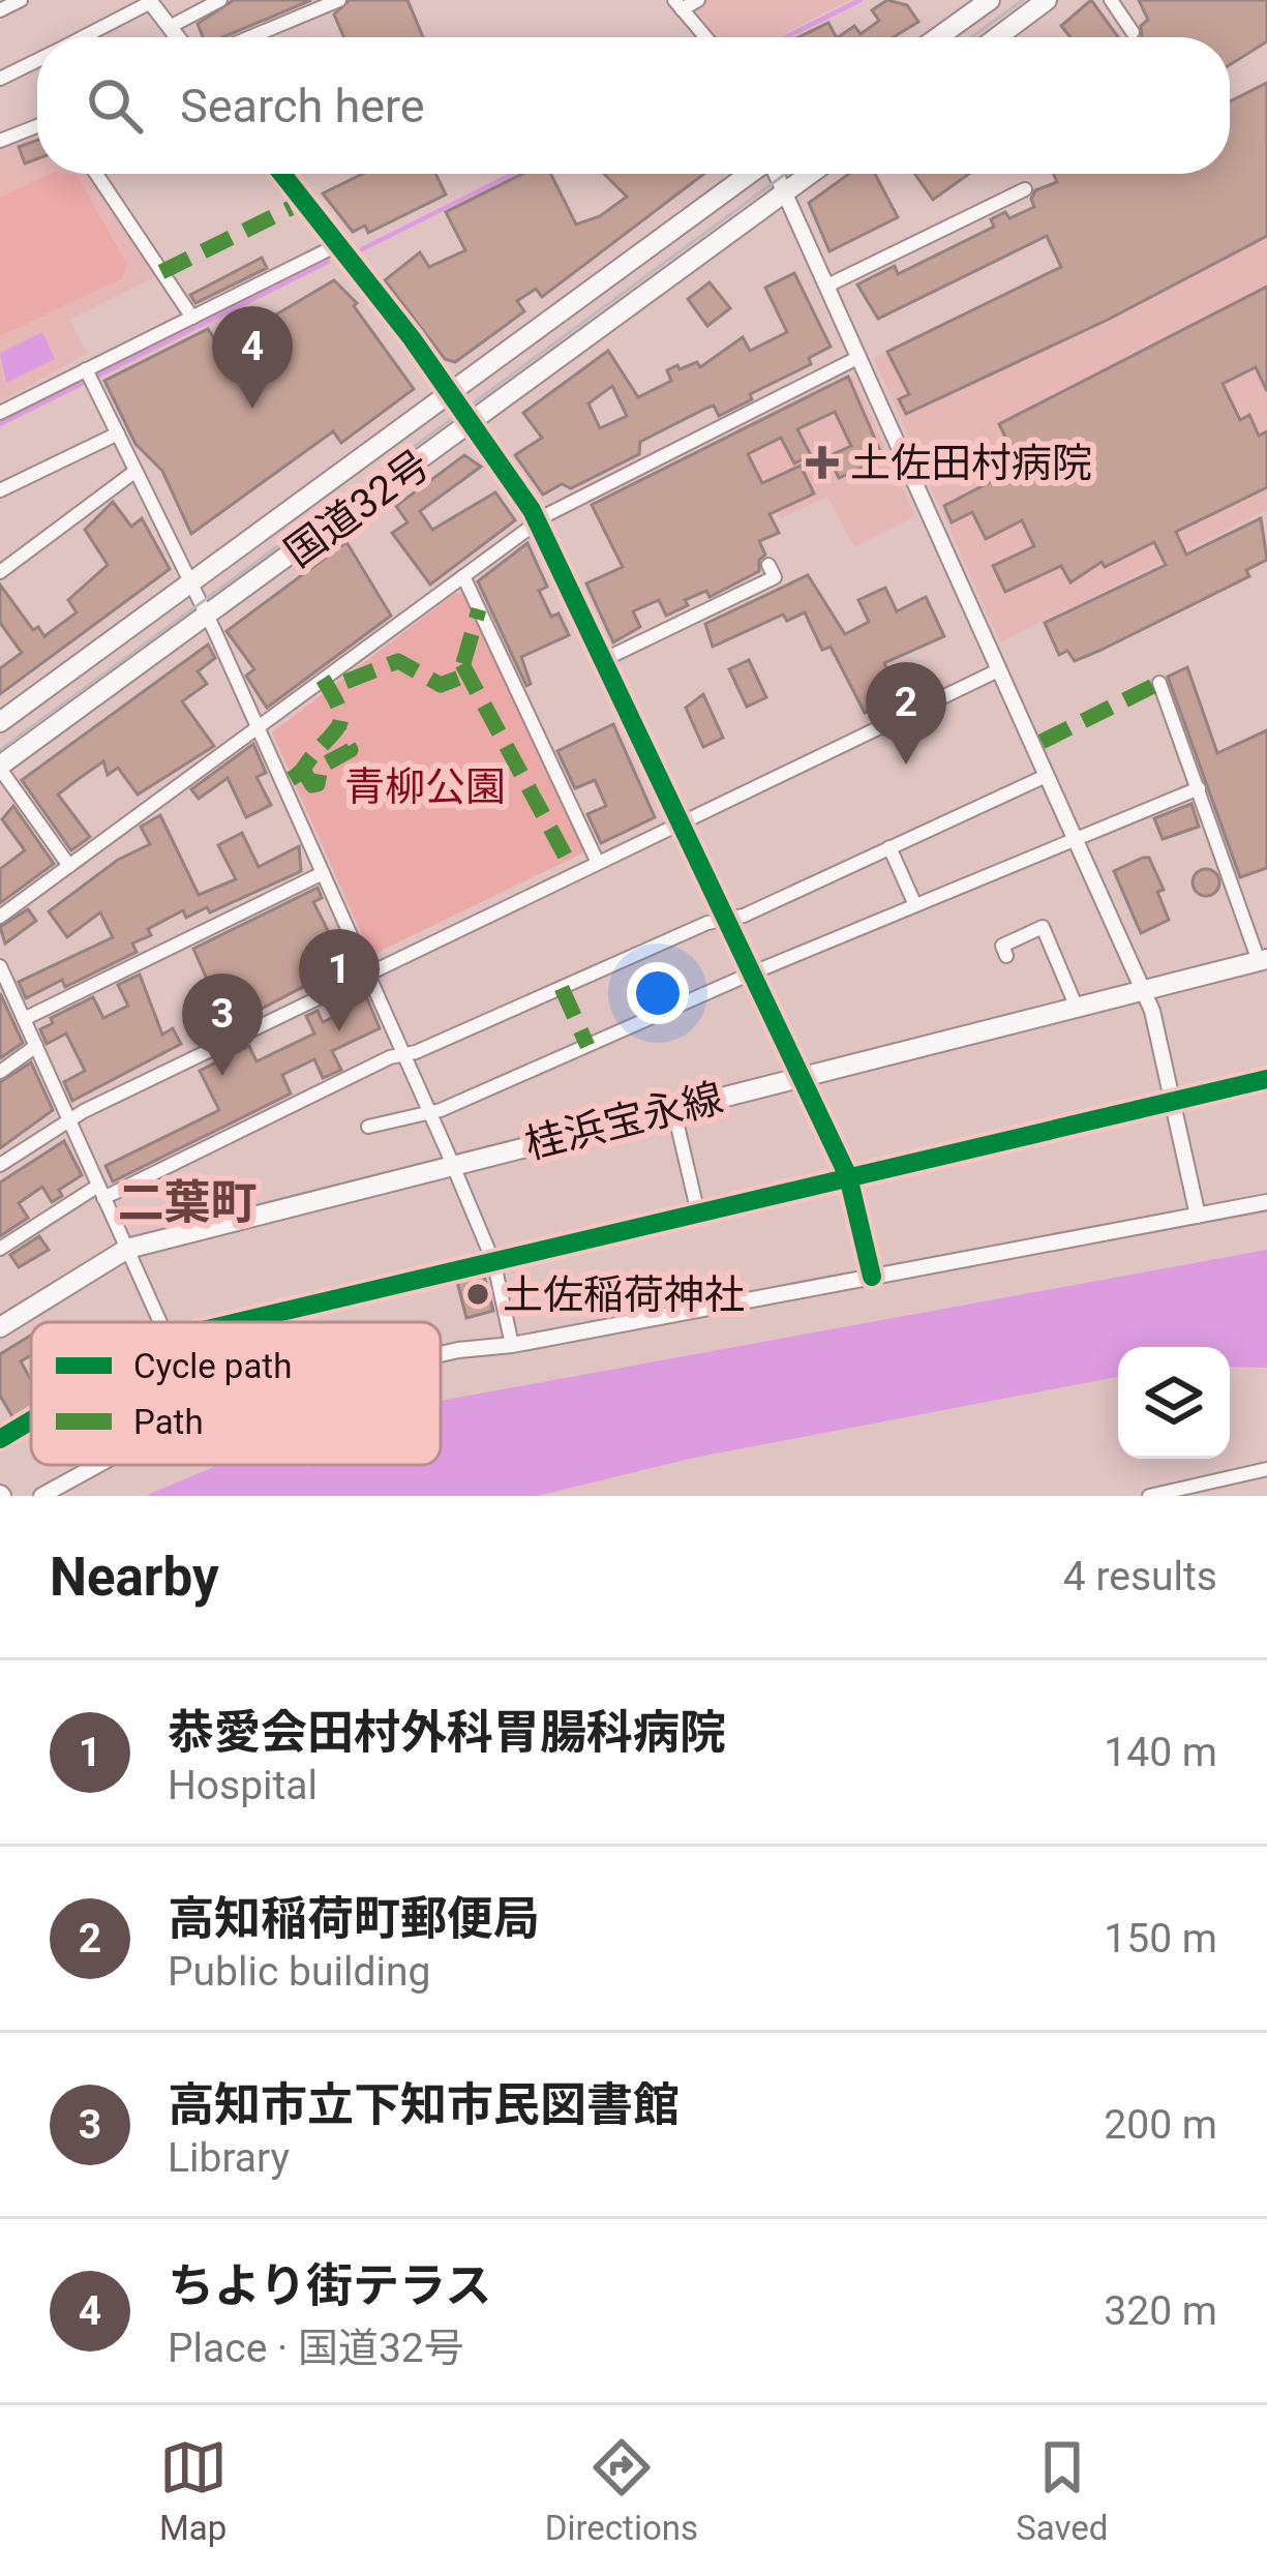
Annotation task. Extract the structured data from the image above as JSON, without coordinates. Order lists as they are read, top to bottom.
{
  "streets": {
    "main road": ["国道32号", "桂浜宝永線"]
  },
  "districts": ["二葉町"],
  "parks": ["青柳公園"],
  "places": {
    "health": ["土佐田村病院"],
    "other": ["土佐稲荷神社"]
  },
  "legend": ["Cycle path", "Path"],
  "page": {
    "search": "Search here",
    "pins": [
      "4",
      "2",
      "1",
      "3"
    ],
    "heading": ["Nearby", "4 results"],
    "list": [
      {
        "mark": "1",
        "name": "恭愛会田村外科胃腸科病院",
        "note": "Hospital",
        "value": "140 m"
      },
      {
        "mark": "2",
        "name": "高知稲荷町郵便局",
        "note": "Public building",
        "value": "150 m"
      },
      {
        "mark": "3",
        "name": "高知市立下知市民図書館",
        "note": "Library",
        "value": "200 m"
      },
      {
        "mark": "4",
        "name": "ちより街テラス",
        "note": "Place · 国道32号",
        "value": "320 m"
      }
    ],
    "nav": ["Map", "Directions", "Saved"]
  }
}
